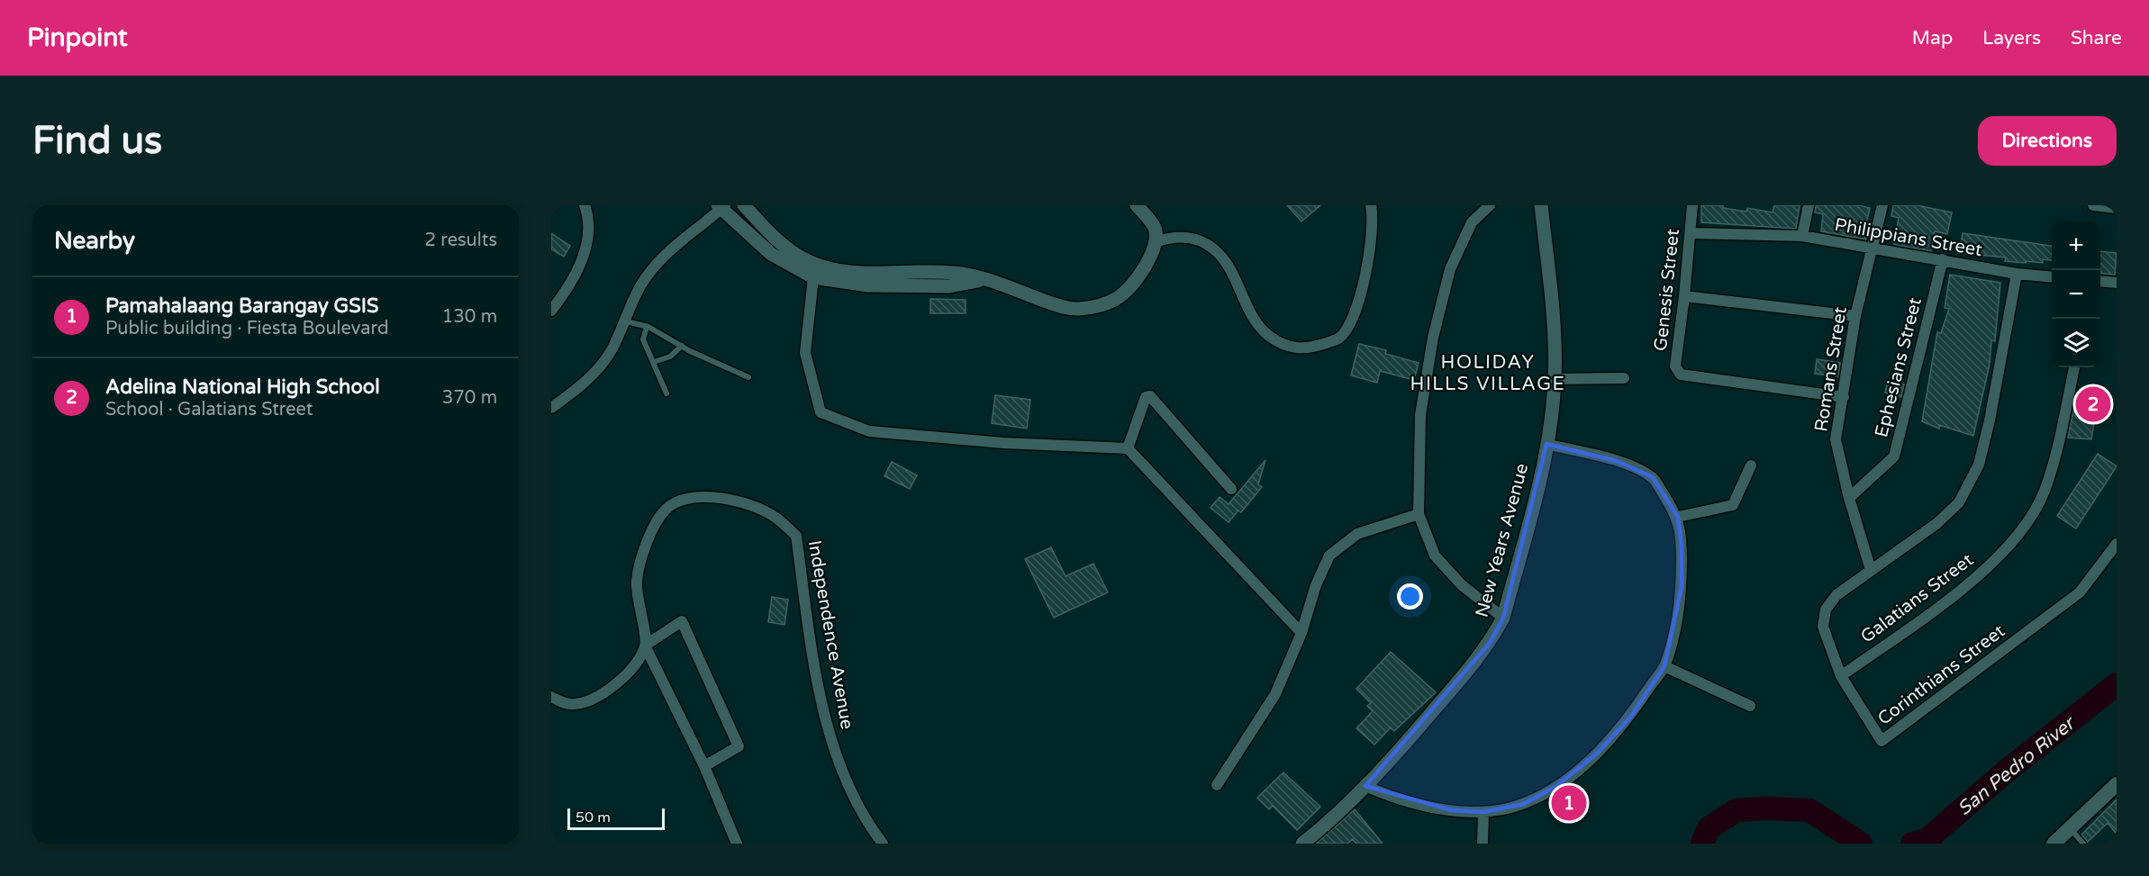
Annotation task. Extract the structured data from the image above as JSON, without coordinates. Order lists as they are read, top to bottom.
{
  "streets": {
    "street": [
      "Philippians Street",
      "Genesis Street",
      "Ephesians Street",
      "Romans Street",
      "New Years Avenue",
      "Galatians Street",
      "Independence Avenue",
      "Corinthians Street"
    ]
  },
  "crossings": [
    ["Philippians Street", "Genesis Street"],
    ["Philippians Street", "Ephesians Street"],
    ["Philippians Street", "Romans Street"],
    ["Philippians Street", "Corinthians Street"],
    ["Genesis Street", "Romans Street"],
    ["Ephesians Street", "Romans Street"],
    ["Romans Street", "Corinthians Street"],
    ["Galatians Street", "Corinthians Street"]
  ],
  "districts": ["HOLIDAY HILLS VILLAGE"],
  "water": ["San Pedro River"],
  "scale_bar": "50 m",
  "page": {
    "header": "Pinpoint",
    "nav": ["Map", "Layers", "Share"],
    "buttons": "Directions",
    "title": "Find us",
    "heading": ["Nearby", "2 results"],
    "map_buttons": ["+", "−"],
    "list": [
      {
        "mark": "1",
        "name": "Pamahalaang Barangay GSIS",
        "note": "Public building · Fiesta Boulevard",
        "value": "130 m"
      },
      {
        "mark": "2",
        "name": "Adelina National High School",
        "note": "School · Galatians Street",
        "value": "370 m"
      }
    ],
    "pins": ["2", "1"],
    "scale": "50 m"
  }
}
